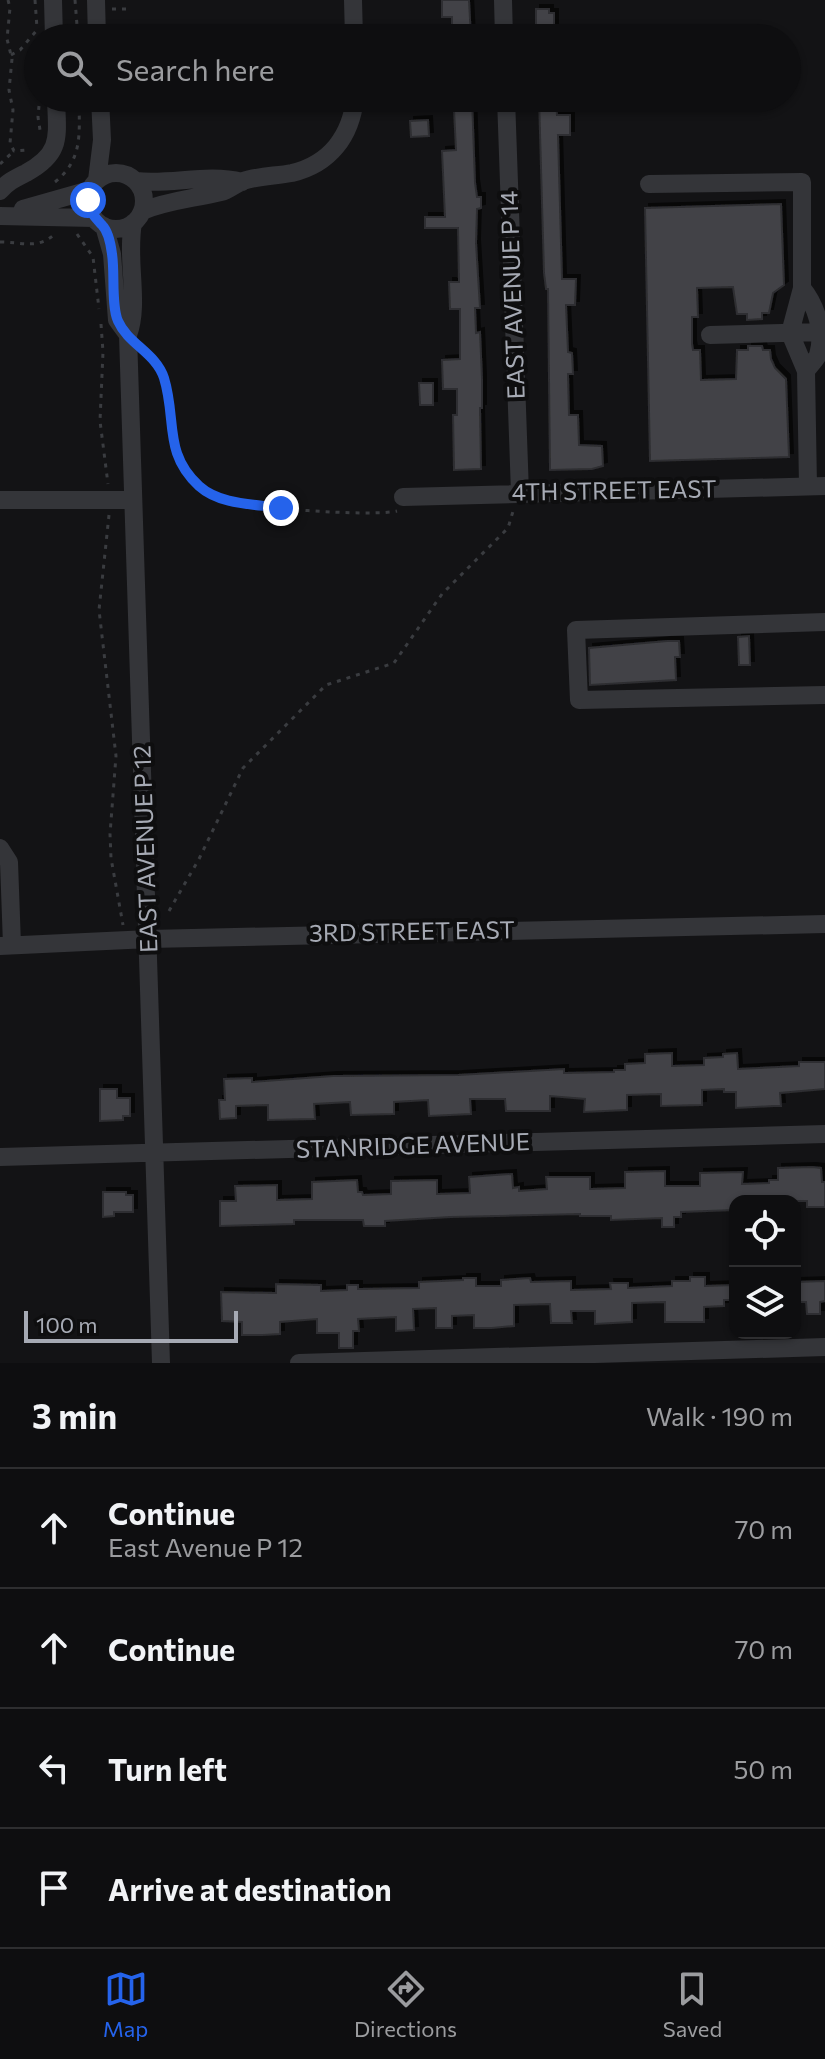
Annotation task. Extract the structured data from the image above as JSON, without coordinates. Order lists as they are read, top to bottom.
{
  "streets": {
    "street": [
      "EAST AVENUE P 14",
      "4TH STREET EAST",
      "EAST AVENUE P 12",
      "3RD STREET EAST",
      "STANRIDGE AVENUE"
    ]
  },
  "crossings": [
    ["EAST AVENUE P 14", "4TH STREET EAST"],
    ["EAST AVENUE P 12", "3RD STREET EAST"],
    ["EAST AVENUE P 12", "STANRIDGE AVENUE"]
  ],
  "scale_bar": "100 m",
  "page": {
    "search": "Search here",
    "scale": "100 m",
    "heading": ["3 min", "Walk · 190 m"],
    "list": [
      ["Continue", "East Avenue P 12", "70 m"],
      ["Continue", "70 m"],
      ["Turn left", "50 m"],
      "Arrive at destination"
    ],
    "nav": ["Map", "Directions", "Saved"]
  }
}
